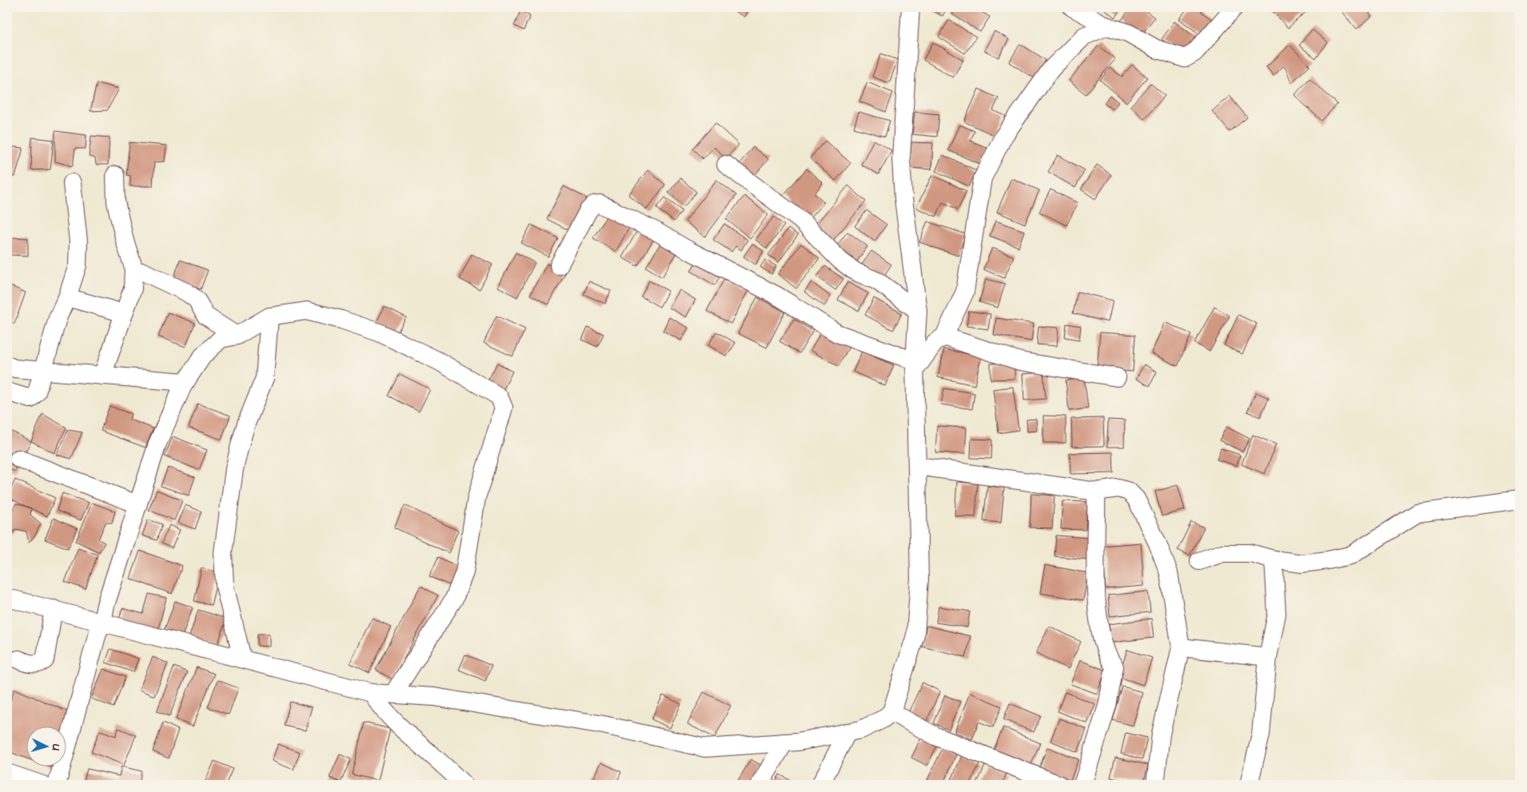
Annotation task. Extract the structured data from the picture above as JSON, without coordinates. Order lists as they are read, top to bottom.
{
  "north": "right"
}
